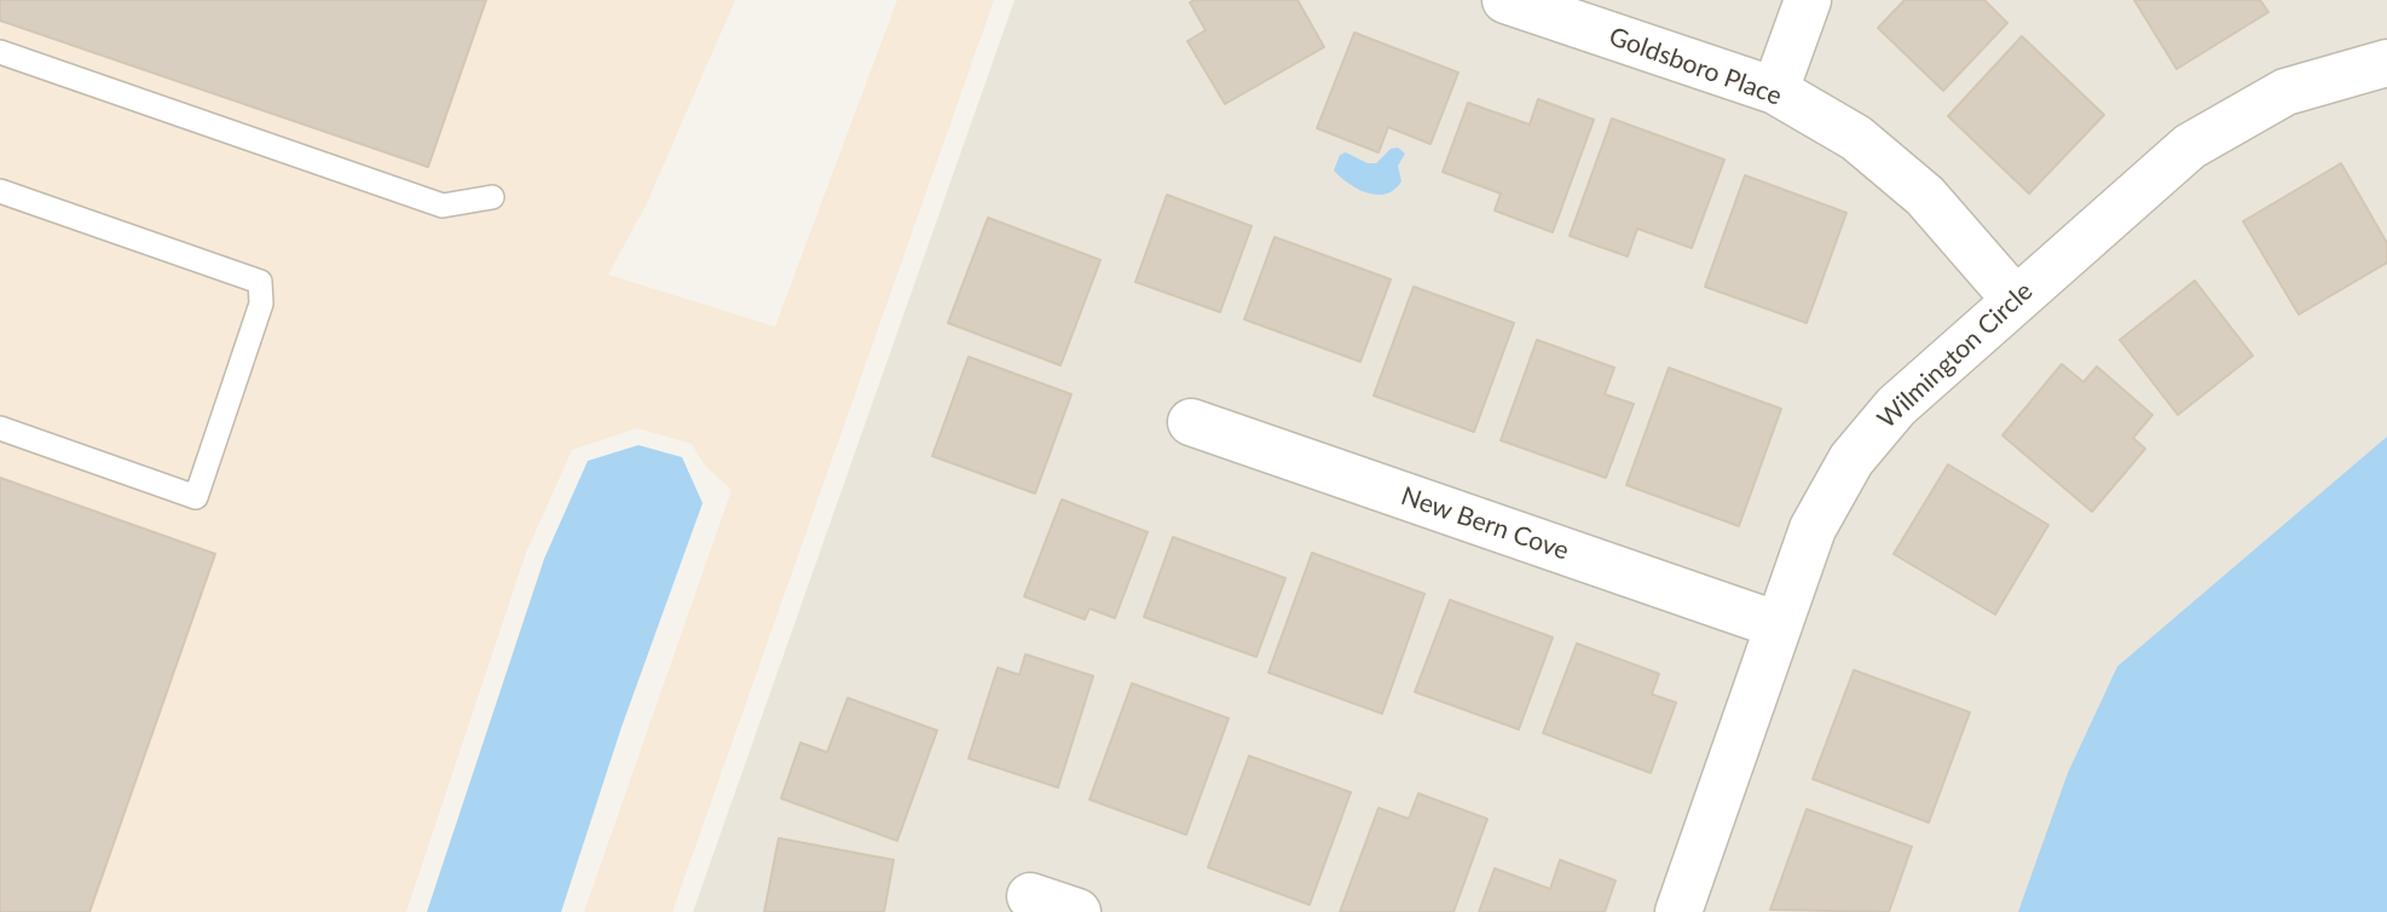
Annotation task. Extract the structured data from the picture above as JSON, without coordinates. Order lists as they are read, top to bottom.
{
  "streets": {
    "street": ["Goldsboro Place", "Wilmington Circle", "New Bern Cove"]
  },
  "crossings": [
    ["Goldsboro Place", "Wilmington Circle"],
    ["Wilmington Circle", "New Bern Cove"]
  ]
}
